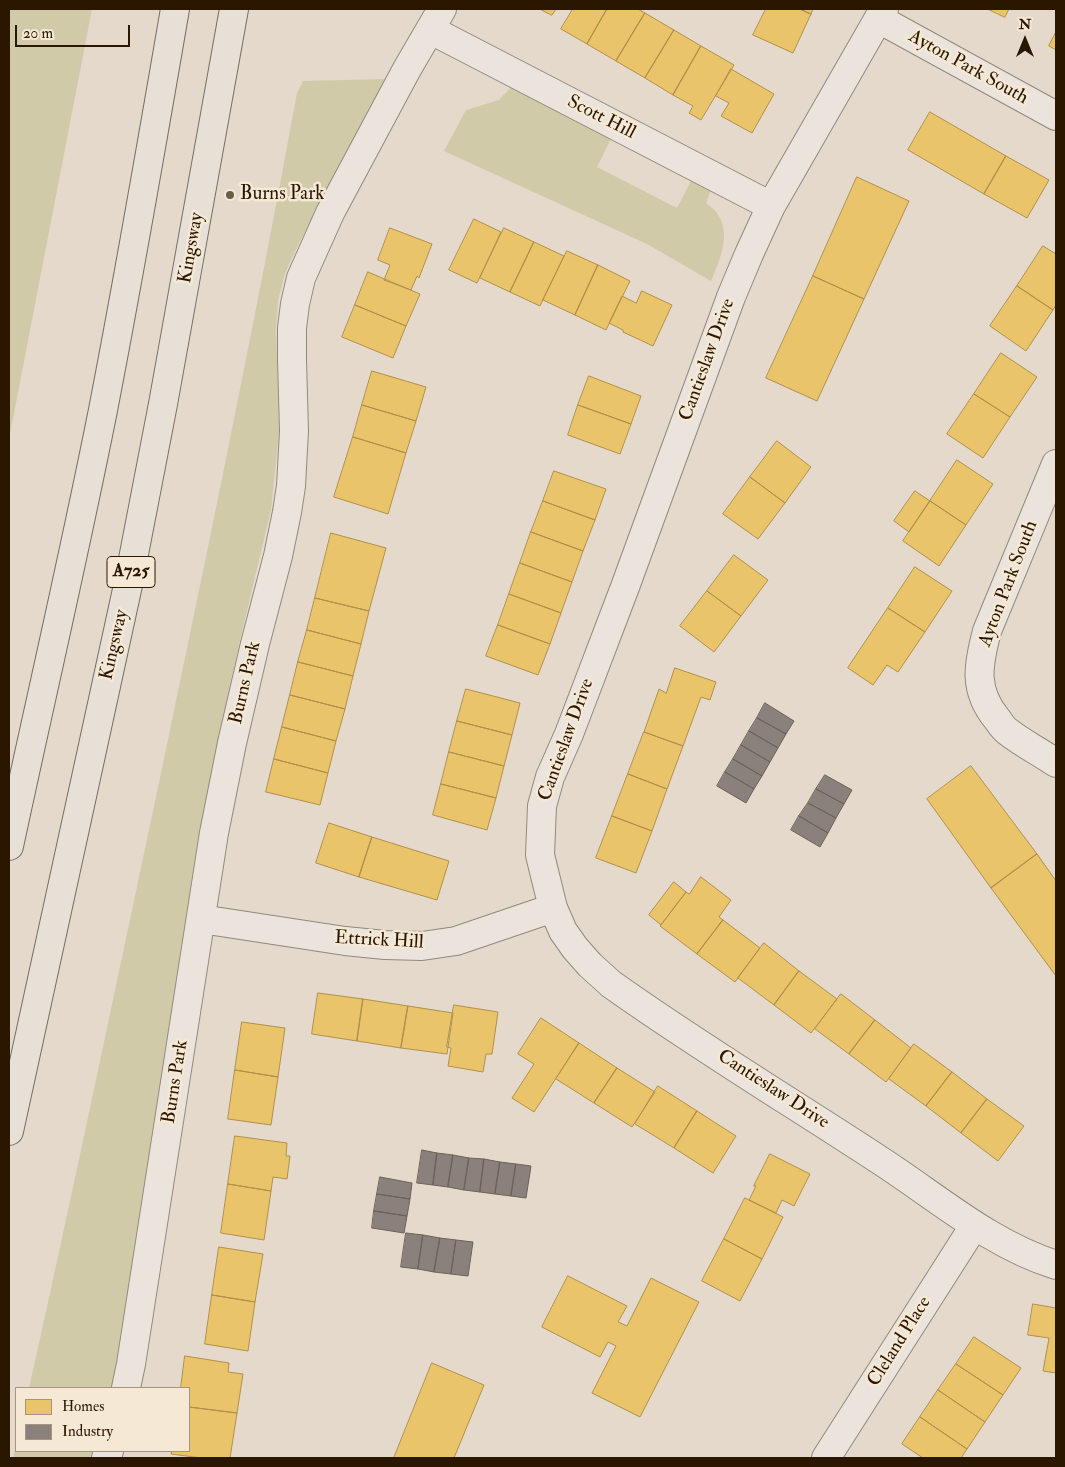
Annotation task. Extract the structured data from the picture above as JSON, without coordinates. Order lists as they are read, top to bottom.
{
  "streets": {
    "highway": ["Kingsway", "A725"],
    "street": [
      "Ayton Park South",
      "Scott Hill",
      "Cantieslaw Drive",
      "Burns Park",
      "Ettrick Hill",
      "Cleland Place"
    ]
  },
  "crossings": [
    ["Ayton Park South", "Cantieslaw Drive"],
    ["Scott Hill", "Cantieslaw Drive"],
    ["Scott Hill", "Burns Park"],
    ["Cantieslaw Drive", "Ettrick Hill"],
    ["Cantieslaw Drive", "Cleland Place"],
    ["Burns Park", "Ettrick Hill"]
  ],
  "places": ["Burns Park"],
  "legend": ["Homes", "Industry"],
  "scale_bar": "20 m",
  "north": "top"
}
